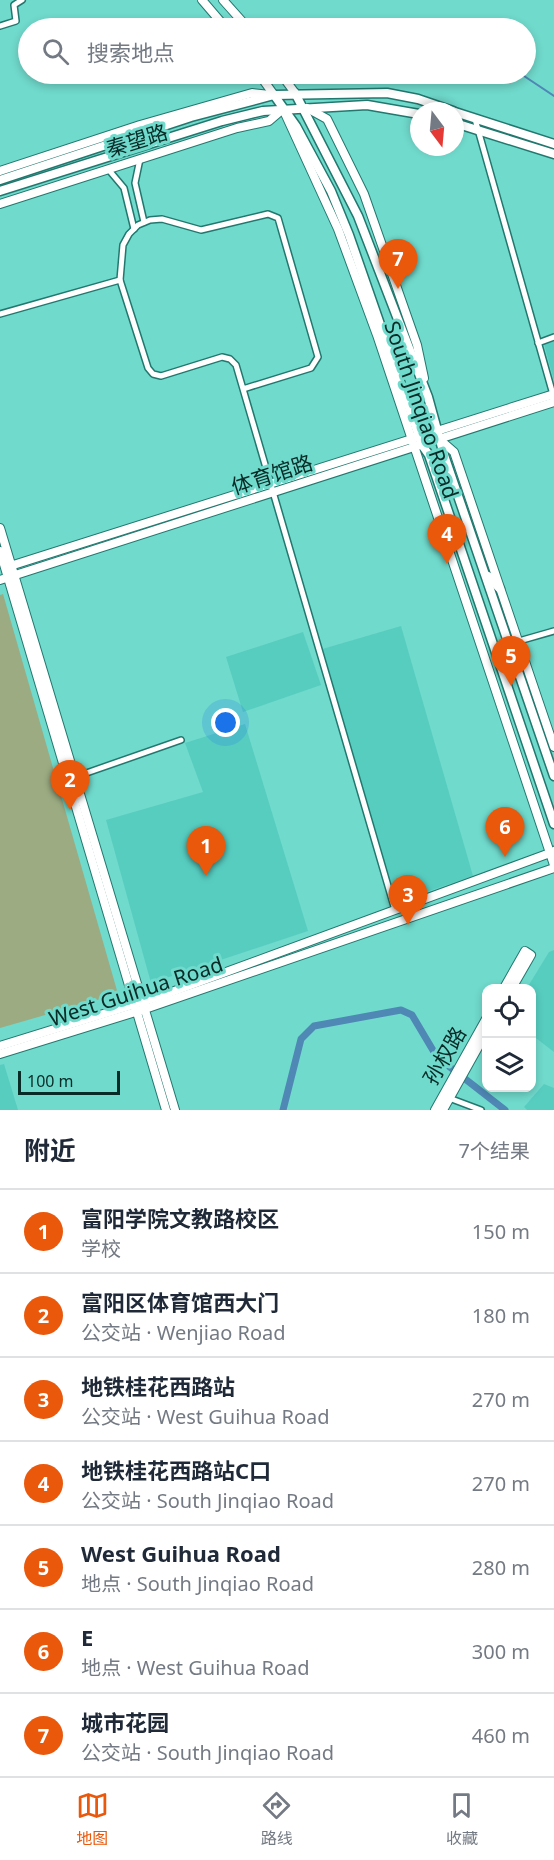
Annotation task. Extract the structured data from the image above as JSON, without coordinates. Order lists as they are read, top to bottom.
{
  "streets": {
    "main road": [
      "秦望路",
      "South Jinqiao Road",
      "体育馆路",
      "West Guihua Road",
      "孙权路"
    ]
  },
  "crossings": [
    ["秦望路", "South Jinqiao Road"],
    ["South Jinqiao Road", "体育馆路"],
    ["South Jinqiao Road", "West Guihua Road"]
  ],
  "scale_bar": "100 m",
  "north": "bottom",
  "page": {
    "search": "搜索地点",
    "pins": [
      "7",
      "4",
      "5",
      "2",
      "6",
      "1",
      "3"
    ],
    "scale": "100 m",
    "heading": ["附近", "7个结果"],
    "list": [
      {
        "mark": "1",
        "name": "富阳学院文教路校区",
        "note": "学校",
        "value": "150 m"
      },
      {
        "mark": "2",
        "name": "富阳区体育馆西大门",
        "note": "公交站 · Wenjiao Road",
        "value": "180 m"
      },
      {
        "mark": "3",
        "name": "地铁桂花西路站",
        "note": "公交站 · West Guihua Road",
        "value": "270 m"
      },
      {
        "mark": "4",
        "name": "地铁桂花西路站C口",
        "note": "公交站 · South Jinqiao Road",
        "value": "270 m"
      },
      {
        "mark": "5",
        "name": "West Guihua Road",
        "note": "地点 · South Jinqiao Road",
        "value": "280 m"
      },
      {
        "mark": "6",
        "name": "E",
        "note": "地点 · West Guihua Road",
        "value": "300 m"
      },
      {
        "mark": "7",
        "name": "城市花园",
        "note": "公交站 · South Jinqiao Road",
        "value": "460 m"
      }
    ],
    "nav": ["地图", "路线", "收藏"]
  }
}
